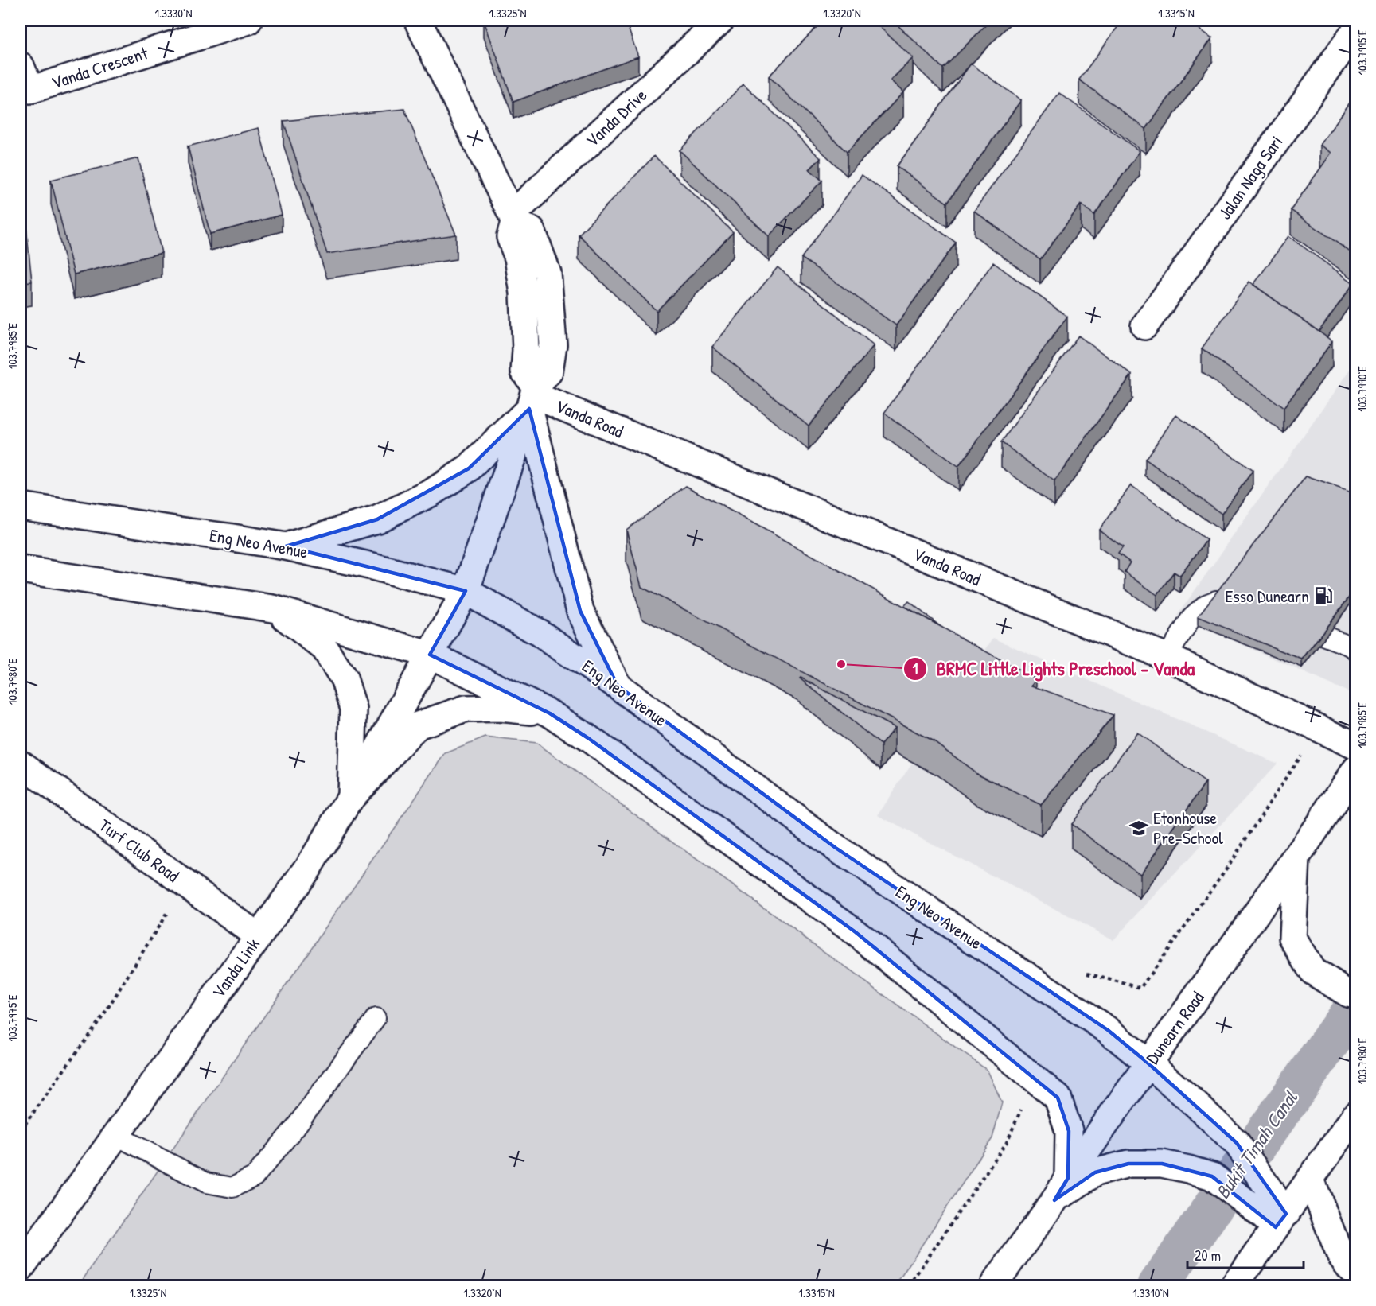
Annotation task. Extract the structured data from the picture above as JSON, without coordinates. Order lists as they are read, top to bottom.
{
  "streets": {
    "main road": [
      "Vanda Crescent",
      "Vanda Drive",
      "Jalan Naga Sari",
      "Vanda Road",
      "Eng Neo Avenue",
      "Turf Club Road",
      "Vanda Link",
      "Dunearn Road"
    ]
  },
  "crossings": [
    ["Vanda Drive", "Vanda Road"],
    ["Vanda Road", "Eng Neo Avenue"],
    ["Vanda Road", "Vanda Link"],
    ["Eng Neo Avenue", "Dunearn Road"],
    ["Turf Club Road", "Vanda Link"]
  ],
  "water": ["Bukit Timah Canal"],
  "places": {
    "fuel station": ["Esso Dunearn"],
    "other": ["BRMC Little Lights Preschool - Vanda"],
    "school or university": ["Etonhouse Pre-School"]
  },
  "scale_bar": "20 m",
  "coordinates": [
    "1.3330°N",
    "1.3325°N",
    "1.3320°N",
    "1.3315°N",
    "103.7995°E",
    "103.7985°E",
    "103.7990°E",
    "103.7980°E",
    "103.7975°E",
    "1.3310°N"
  ]
}
